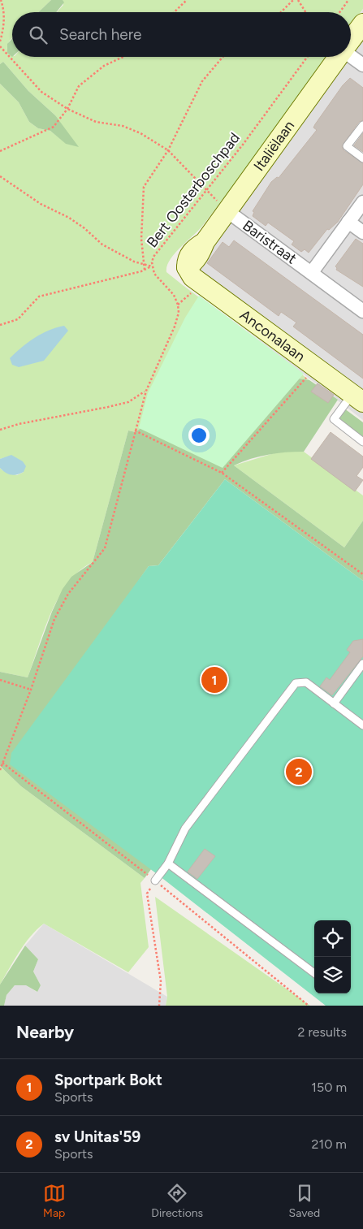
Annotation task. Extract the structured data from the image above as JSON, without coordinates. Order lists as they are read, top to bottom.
{
  "streets": {
    "street": ["Italiëlaan", "Baristraat", "Anconalaan"],
    "path": ["Bert Oosterboschpad"]
  },
  "crossings": [
    ["Italiëlaan", "Baristraat"],
    ["Italiëlaan", "Anconalaan"]
  ],
  "page": {
    "search": "Search here",
    "pins": ["1", "2"],
    "heading": ["Nearby", "2 results"],
    "list": [
      {
        "mark": "1",
        "name": "Sportpark Bokt",
        "note": "Sports",
        "value": "150 m"
      },
      {
        "mark": "2",
        "name": "sv Unitas'59",
        "note": "Sports",
        "value": "210 m"
      }
    ],
    "nav": ["Map", "Directions", "Saved"]
  }
}
